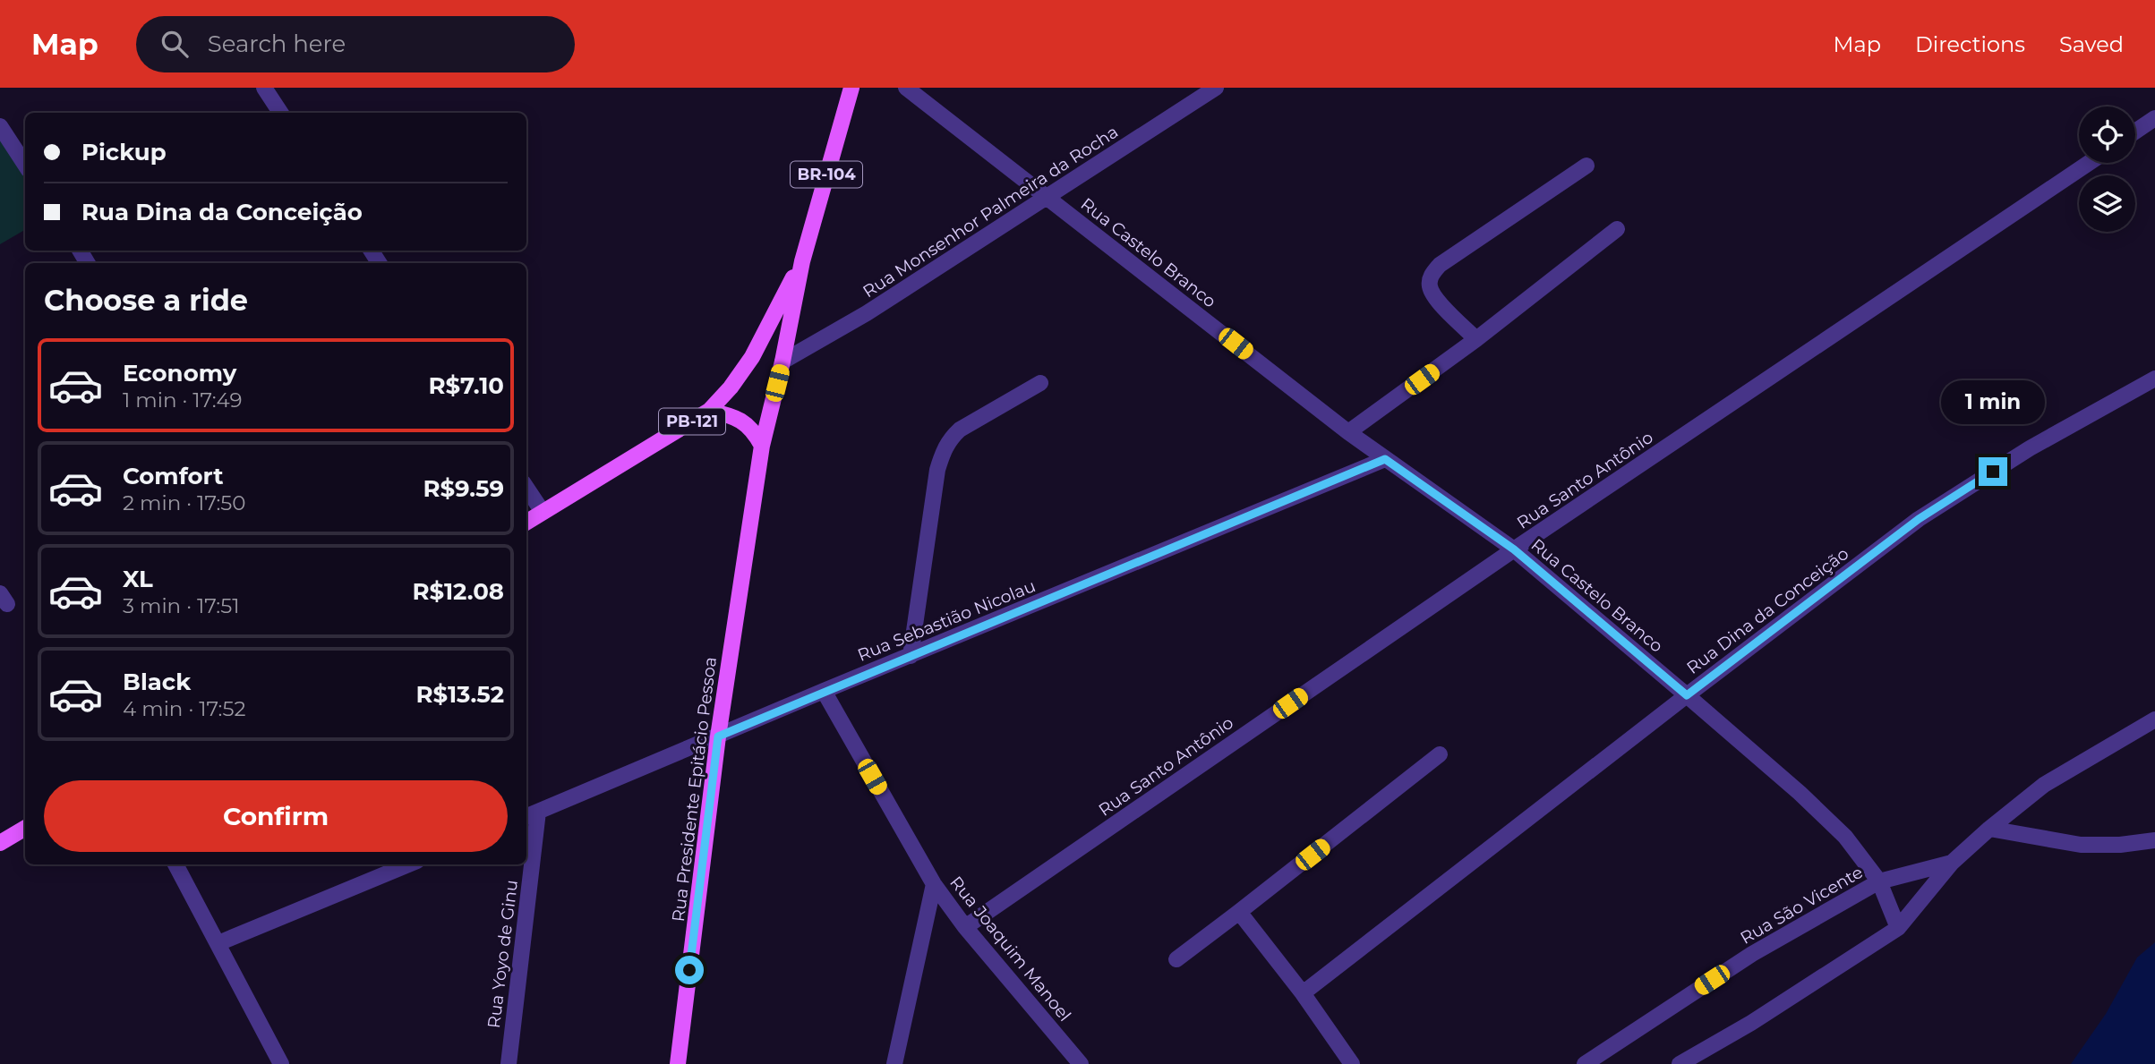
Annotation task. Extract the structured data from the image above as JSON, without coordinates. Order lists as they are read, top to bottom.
{
  "streets": {
    "main road": ["BR-104", "PB-121", "Rua Presidente Epitácio Pessoa"],
    "street": [
      "Rua Monsenhor Palmeira da Rocha",
      "Rua Castelo Branco",
      "Rua Santo Antônio",
      "Rua Dina da Conceição",
      "Rua Sebastião Nicolau",
      "Rua São Vicente",
      "Rua Joaquim Manoel",
      "Rua Yoyo de Ginu"
    ]
  },
  "crossings": [
    ["BR-104", "PB-121"],
    ["BR-104", "Rua Presidente Epitácio Pessoa"],
    ["Rua Monsenhor Palmeira da Rocha", "Rua Castelo Branco"],
    ["Rua Monsenhor Palmeira da Rocha", "Rua Presidente Epitácio Pessoa"],
    ["Rua Castelo Branco", "Rua Santo Antônio"],
    ["Rua Castelo Branco", "Rua Dina da Conceição"],
    ["Rua Castelo Branco", "Rua Sebastião Nicolau"],
    ["Rua Castelo Branco", "Rua São Vicente"],
    ["PB-121", "Rua Presidente Epitácio Pessoa"],
    ["Rua Santo Antônio", "Rua Joaquim Manoel"],
    ["Rua Sebastião Nicolau", "Rua Presidente Epitácio Pessoa"],
    ["Rua Sebastião Nicolau", "Rua Joaquim Manoel"],
    ["Rua Sebastião Nicolau", "Rua Yoyo de Ginu"]
  ],
  "page": {
    "header": "Map",
    "search": "Search here",
    "nav": ["Map", "Directions", "Saved"],
    "banner": ["Pickup", "Rua Dina da Conceição"],
    "heading": "Choose a ride",
    "list": [
      {
        "name": "Economy",
        "note": "1 min · 17:49",
        "value": "R$7.10"
      },
      {
        "name": "Comfort",
        "note": "2 min · 17:50",
        "value": "R$9.59"
      },
      {
        "name": "XL",
        "note": "3 min · 17:51",
        "value": "R$12.08"
      },
      {
        "name": "Black",
        "note": "4 min · 17:52",
        "value": "R$13.52"
      }
    ],
    "bubble": "1 min",
    "buttons": "Confirm"
  }
}
